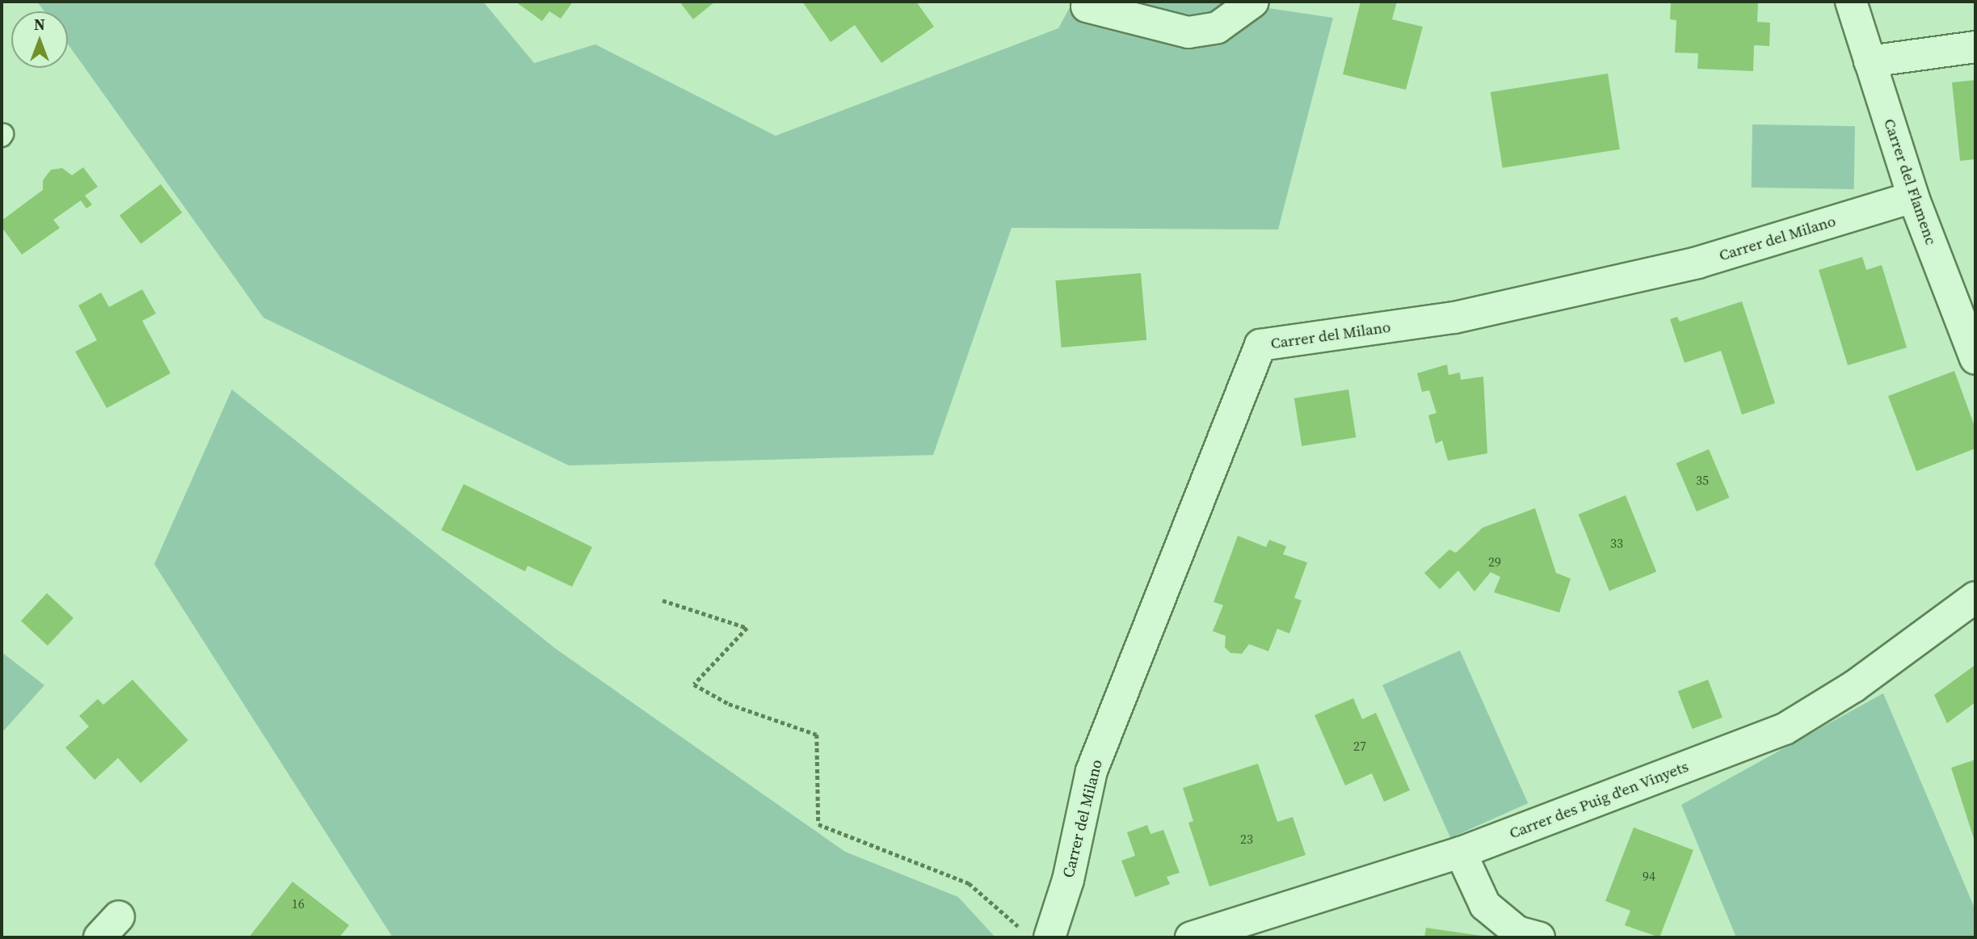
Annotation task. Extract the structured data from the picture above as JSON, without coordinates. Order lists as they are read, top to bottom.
{
  "streets": {
    "street": ["Carrer del Flamenc", "Carrer del Milano", "Carrer des Puig d'en Vinyets"]
  },
  "crossings": [
    ["Carrer del Flamenc", "Carrer del Milano"]
  ],
  "house_numbers": [
    "35",
    "33",
    "29",
    "27",
    "23",
    "94",
    "16"
  ],
  "north": "top"
}
